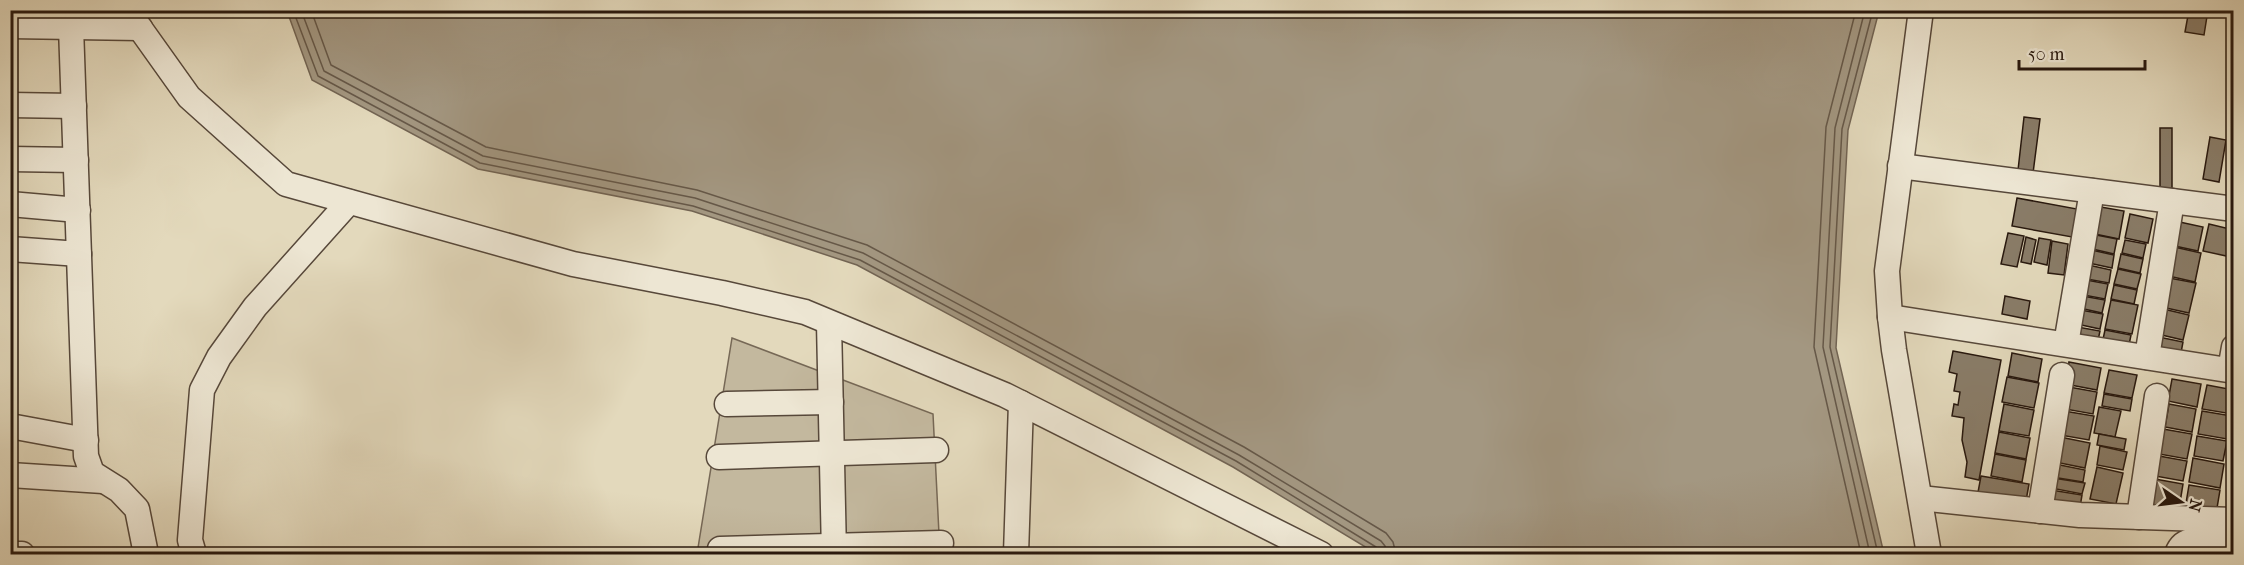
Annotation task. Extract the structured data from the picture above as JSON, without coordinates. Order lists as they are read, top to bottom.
{
  "scale_bar": "50 m",
  "north": "right"
}
